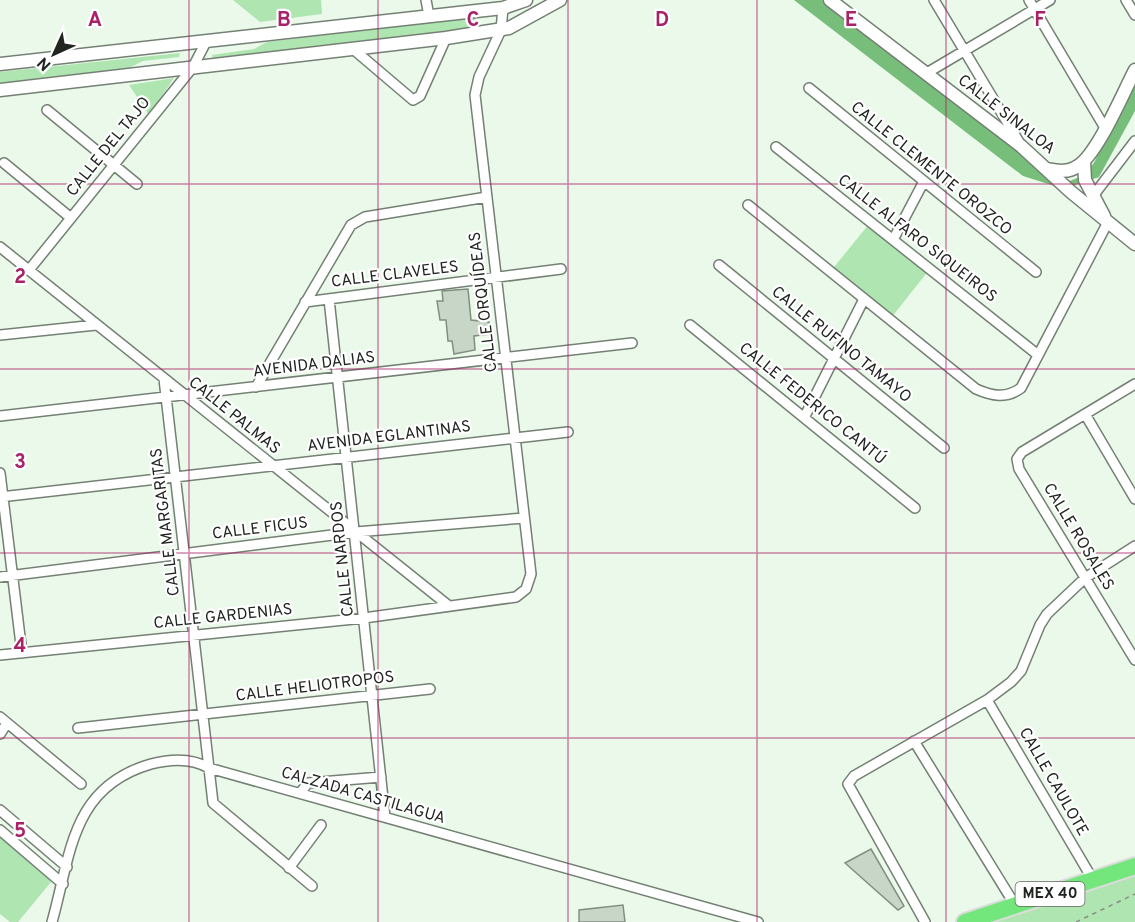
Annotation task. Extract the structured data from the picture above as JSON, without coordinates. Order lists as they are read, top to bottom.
{
  "streets": {
    "highway": ["MEX 40"],
    "street": [
      "CALLE SINALOA",
      "CALLE DEL TAJO",
      "CALLE CLEMENTE OROZCO",
      "CALLE ALFARO SIQUEIROS",
      "CALLE CLAVELES",
      "CALLE ORQUÍDEAS",
      "CALLE RUFINO TAMAYO",
      "AVENIDA DALIAS",
      "CALLE FEDERICO CANTÚ",
      "CALLE PALMAS",
      "AVENIDA EGLANTINAS",
      "CALLE MARGARITAS",
      "CALLE FICUS",
      "CALLE ROSALES",
      "CALLE NARDOS",
      "CALLE GARDENIAS",
      "CALLE HELIOTROPOS",
      "CALLE CAULOTE",
      "CALZADA CASTILAGUA"
    ]
  },
  "crossings": [
    ["CALLE DEL TAJO", "CALLE PALMAS"],
    ["CALLE CLAVELES", "CALLE ORQUÍDEAS"],
    ["CALLE CLAVELES", "CALLE NARDOS"],
    ["CALLE ORQUÍDEAS", "AVENIDA DALIAS"],
    ["CALLE ORQUÍDEAS", "AVENIDA EGLANTINAS"],
    ["CALLE ORQUÍDEAS", "CALLE FICUS"],
    ["CALLE ORQUÍDEAS", "CALLE GARDENIAS"],
    ["AVENIDA DALIAS", "CALLE PALMAS"],
    ["AVENIDA DALIAS", "CALLE MARGARITAS"],
    ["AVENIDA DALIAS", "CALLE NARDOS"],
    ["CALLE PALMAS", "AVENIDA EGLANTINAS"],
    ["CALLE PALMAS", "CALLE MARGARITAS"],
    ["CALLE PALMAS", "CALLE FICUS"],
    ["CALLE PALMAS", "CALLE NARDOS"],
    ["CALLE PALMAS", "CALLE GARDENIAS"],
    ["AVENIDA EGLANTINAS", "CALLE MARGARITAS"],
    ["AVENIDA EGLANTINAS", "CALLE NARDOS"],
    ["CALLE MARGARITAS", "CALLE FICUS"],
    ["CALLE MARGARITAS", "CALLE GARDENIAS"],
    ["CALLE MARGARITAS", "CALLE HELIOTROPOS"],
    ["CALLE MARGARITAS", "CALZADA CASTILAGUA"],
    ["CALLE FICUS", "CALLE NARDOS"],
    ["CALLE NARDOS", "CALLE GARDENIAS"],
    ["CALLE NARDOS", "CALLE HELIOTROPOS"],
    ["CALLE NARDOS", "CALZADA CASTILAGUA"],
    ["CALLE CAULOTE", "MEX 40"]
  ],
  "north": "bottom left",
  "grid": {
    "columns": [
      "A",
      "B",
      "C",
      "D",
      "E",
      "F"
    ],
    "rows": [
      "2",
      "3",
      "4",
      "5"
    ]
  }
}
